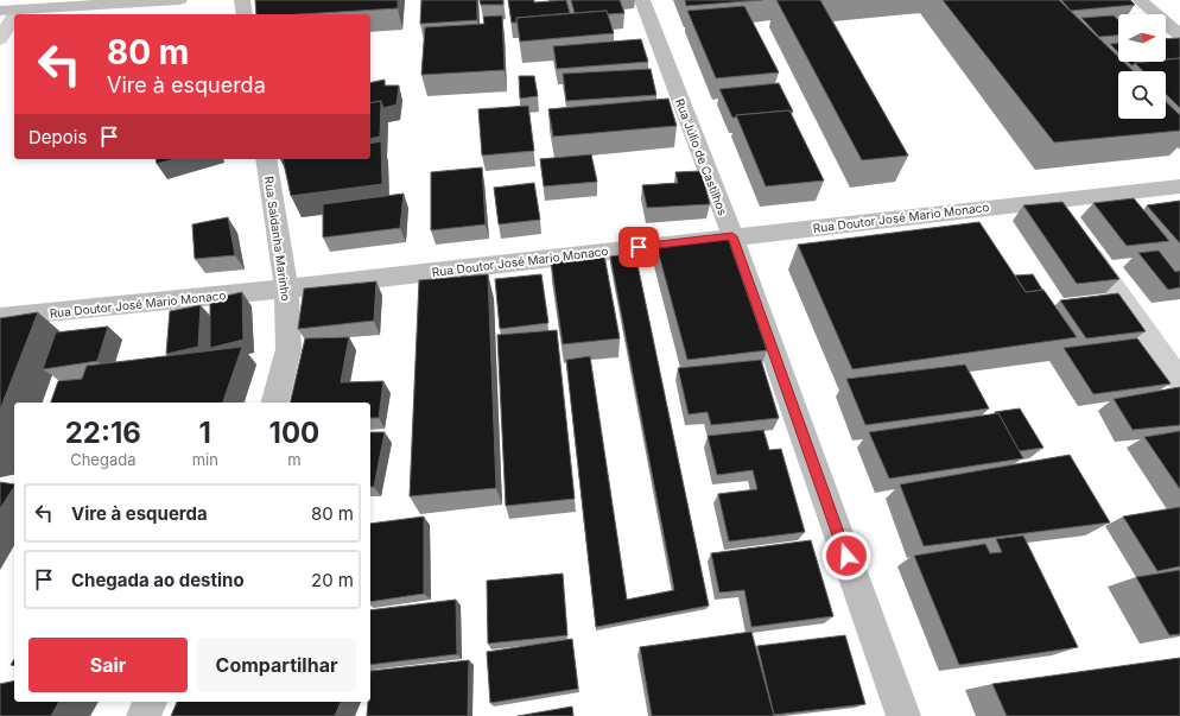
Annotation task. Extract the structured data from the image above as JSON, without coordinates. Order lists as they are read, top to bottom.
{
  "streets": {
    "street": ["Rua Júlio de Castilhos", "Rua Doutor José Mario Monaco", "Rua Saldanha Marinho"]
  },
  "crossings": [
    ["Rua Júlio de Castilhos", "Rua Doutor José Mario Monaco"],
    ["Rua Doutor José Mario Monaco", "Rua Saldanha Marinho"]
  ],
  "north": "right",
  "page": {
    "turn": ["80 m", "Vire à esquerda"],
    "then": "Depois",
    "eta": [
      "22:16",
      "Chegada",
      "1",
      "min",
      "100",
      "m"
    ],
    "list": [
      {
        "name": "Vire à esquerda",
        "value": "80 m"
      },
      {
        "name": "Chegada ao destino",
        "value": "20 m"
      }
    ],
    "buttons": ["Sair", "Compartilhar"]
  }
}
